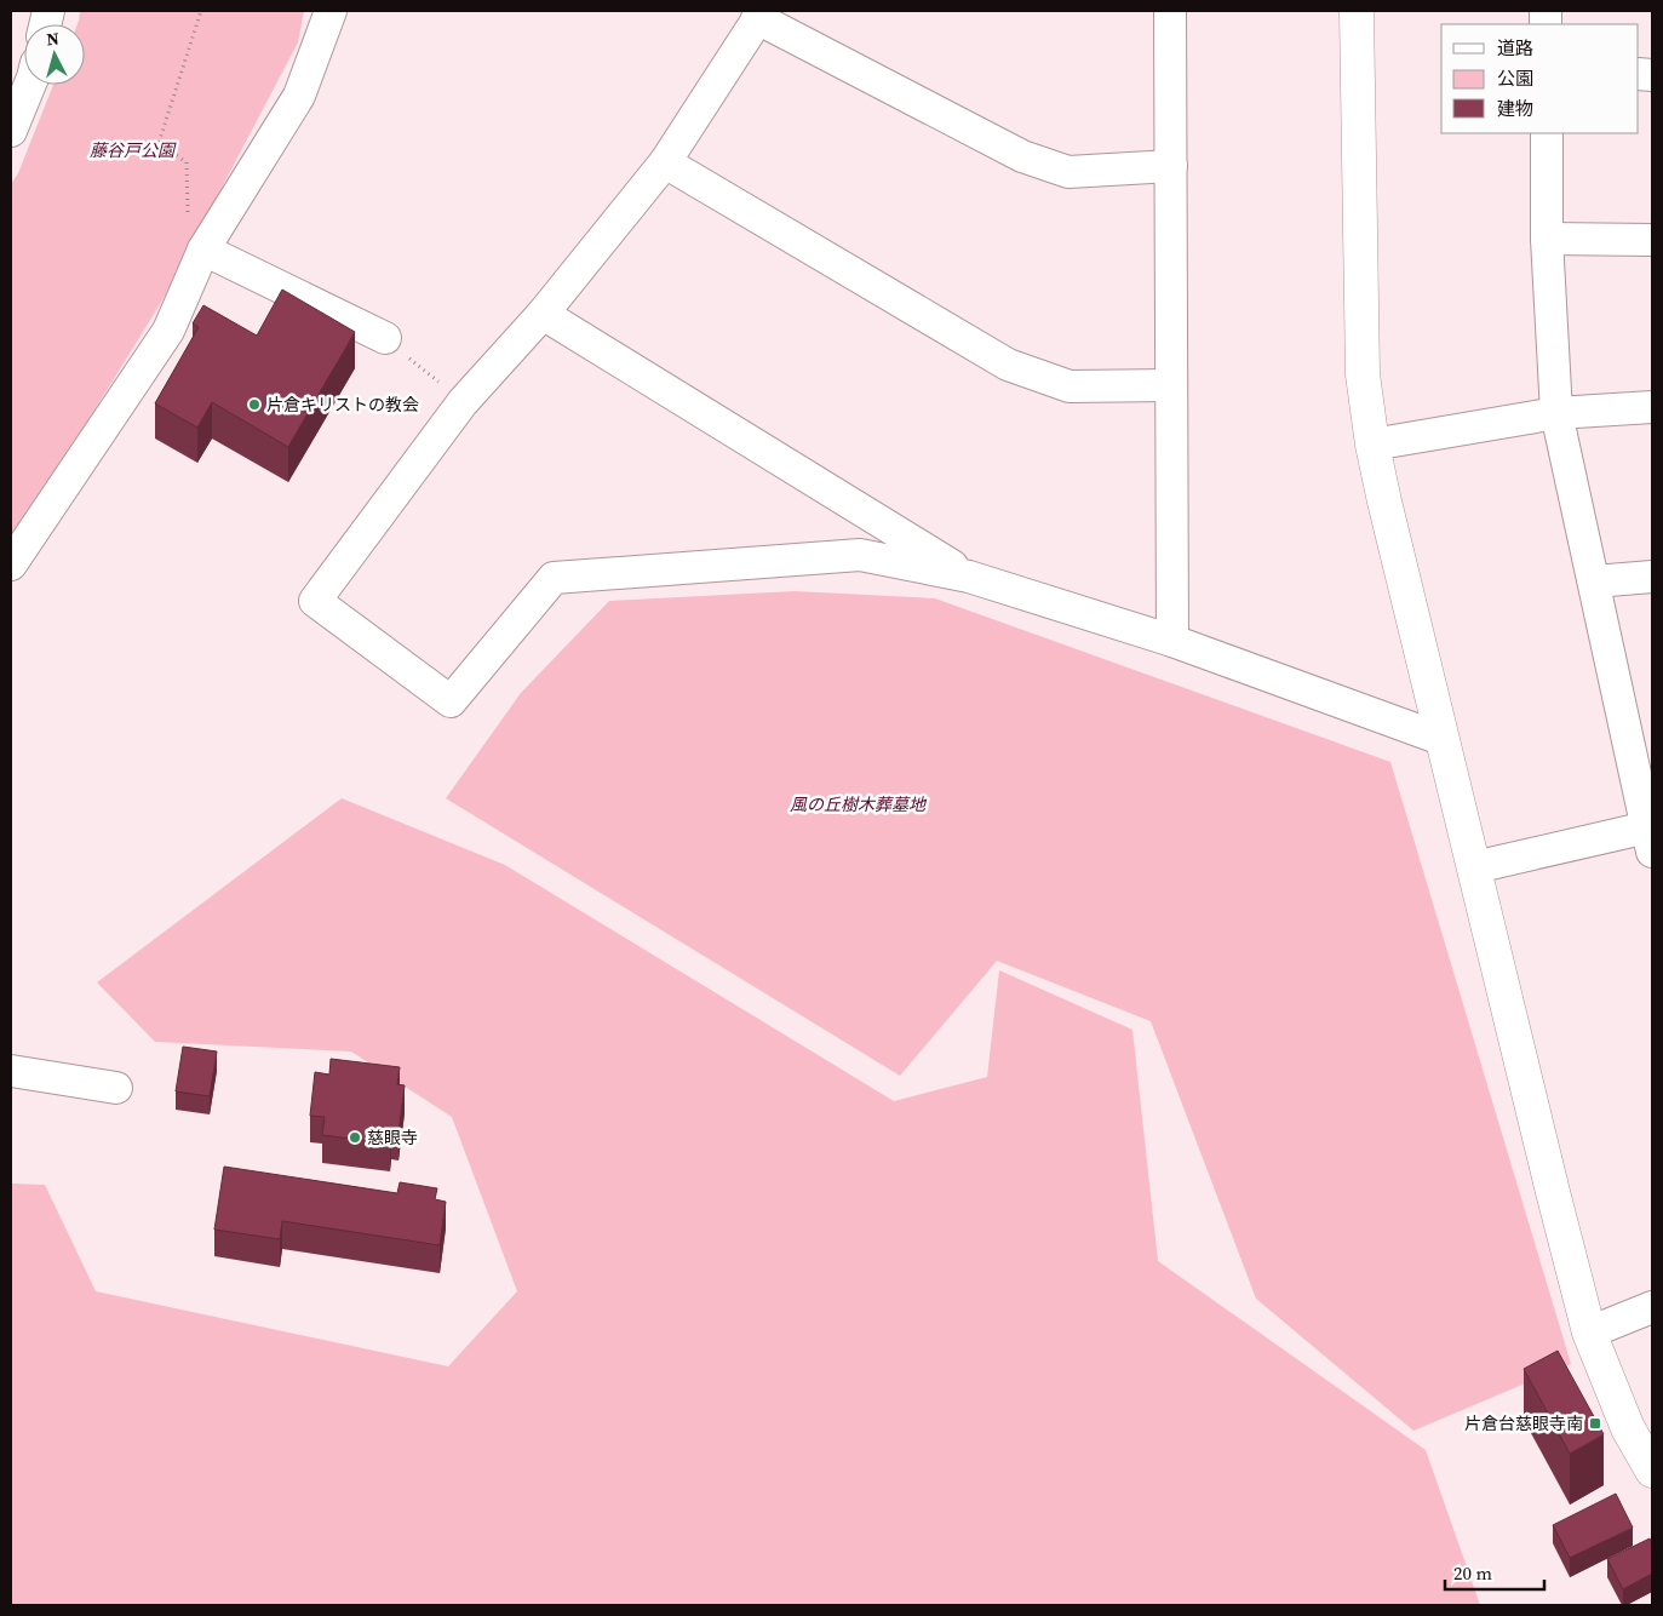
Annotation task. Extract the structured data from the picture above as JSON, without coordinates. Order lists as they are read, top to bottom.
{
  "parks": ["藤谷戸公園", "風の丘樹木葬墓地"],
  "places": {
    "other": ["片倉キリストの教会", "慈眼寺"],
    "transit": ["片倉台慈眼寺南"]
  },
  "legend": ["道路", "公園", "建物"],
  "scale_bar": "20 m",
  "north": "top"
}
